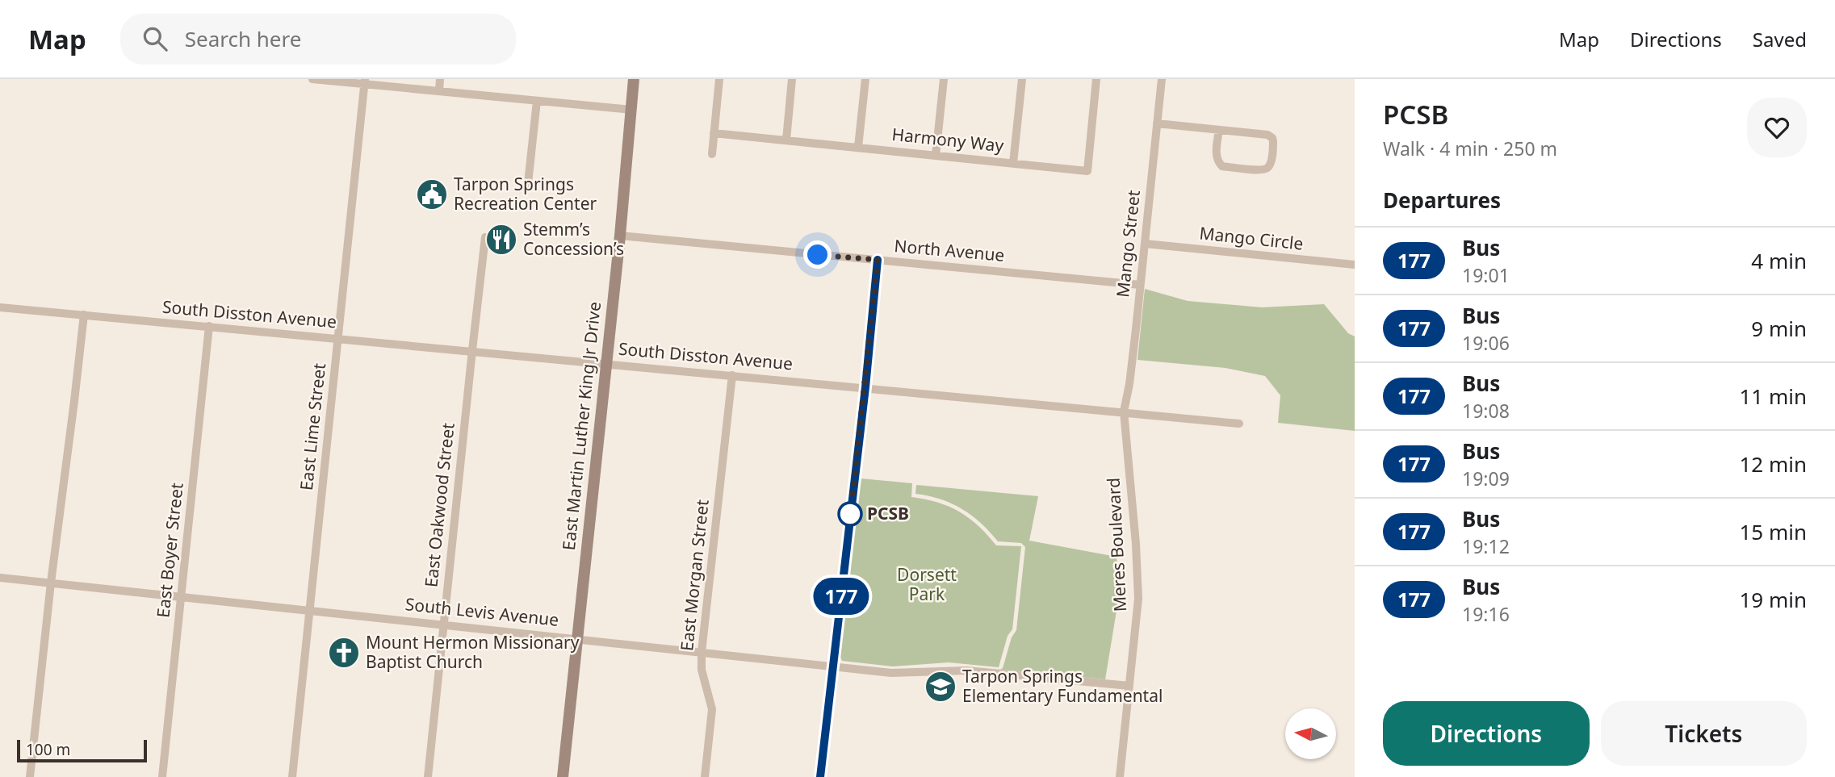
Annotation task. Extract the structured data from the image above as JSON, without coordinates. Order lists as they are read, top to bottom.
{
  "streets": {
    "street": [
      "Harmony Way",
      "Mango Circle",
      "Mango Street",
      "North Avenue",
      "South Disston Avenue",
      "East Martin Luther King Jr Drive",
      "East Lime Street",
      "East Oakwood Street",
      "Meres Boulevard",
      "East Boyer Street",
      "East Morgan Street",
      "South Levis Avenue"
    ]
  },
  "crossings": [
    ["Mango Circle", "Mango Street"],
    ["Mango Street", "North Avenue"],
    ["Mango Street", "South Disston Avenue"],
    ["Mango Street", "Meres Boulevard"],
    ["North Avenue", "East Martin Luther King Jr Drive"],
    ["South Disston Avenue", "East Martin Luther King Jr Drive"],
    ["South Disston Avenue", "East Lime Street"],
    ["South Disston Avenue", "East Oakwood Street"],
    ["South Disston Avenue", "Meres Boulevard"],
    ["South Disston Avenue", "East Boyer Street"],
    ["South Disston Avenue", "East Morgan Street"],
    ["East Martin Luther King Jr Drive", "South Levis Avenue"],
    ["East Lime Street", "South Levis Avenue"],
    ["East Oakwood Street", "South Levis Avenue"],
    ["Meres Boulevard", "South Levis Avenue"],
    ["East Boyer Street", "South Levis Avenue"],
    ["East Morgan Street", "South Levis Avenue"]
  ],
  "parks": ["Dorsett Park"],
  "places": {
    "public building": ["Tarpon Springs Recreation Center"],
    "restaurant": ["Stemm’s Concession’s"],
    "other": ["PCSB"],
    "church": ["Mount Hermon Missionary Baptist Church"],
    "school or university": ["Tarpon Springs Elementary Fundamental"]
  },
  "lines": ["bus line 177"],
  "scale_bar": "100 m",
  "north": "left",
  "page": {
    "header": "Map",
    "search": "Search here",
    "nav": ["Map", "Directions", "Saved"],
    "on_map": "177",
    "heading": [
      ["PCSB", "Walk · 4 min · 250 m"],
      "Departures"
    ],
    "list": [
      {
        "mark": "177",
        "name": "Bus",
        "note": "19:01",
        "value": "4 min"
      },
      {
        "mark": "177",
        "name": "Bus",
        "note": "19:06",
        "value": "9 min"
      },
      {
        "mark": "177",
        "name": "Bus",
        "note": "19:08",
        "value": "11 min"
      },
      {
        "mark": "177",
        "name": "Bus",
        "note": "19:09",
        "value": "12 min"
      },
      {
        "mark": "177",
        "name": "Bus",
        "note": "19:12",
        "value": "15 min"
      },
      {
        "mark": "177",
        "name": "Bus",
        "note": "19:16",
        "value": "19 min"
      }
    ],
    "buttons": ["Directions", "Tickets"],
    "scale": "100 m"
  }
}
